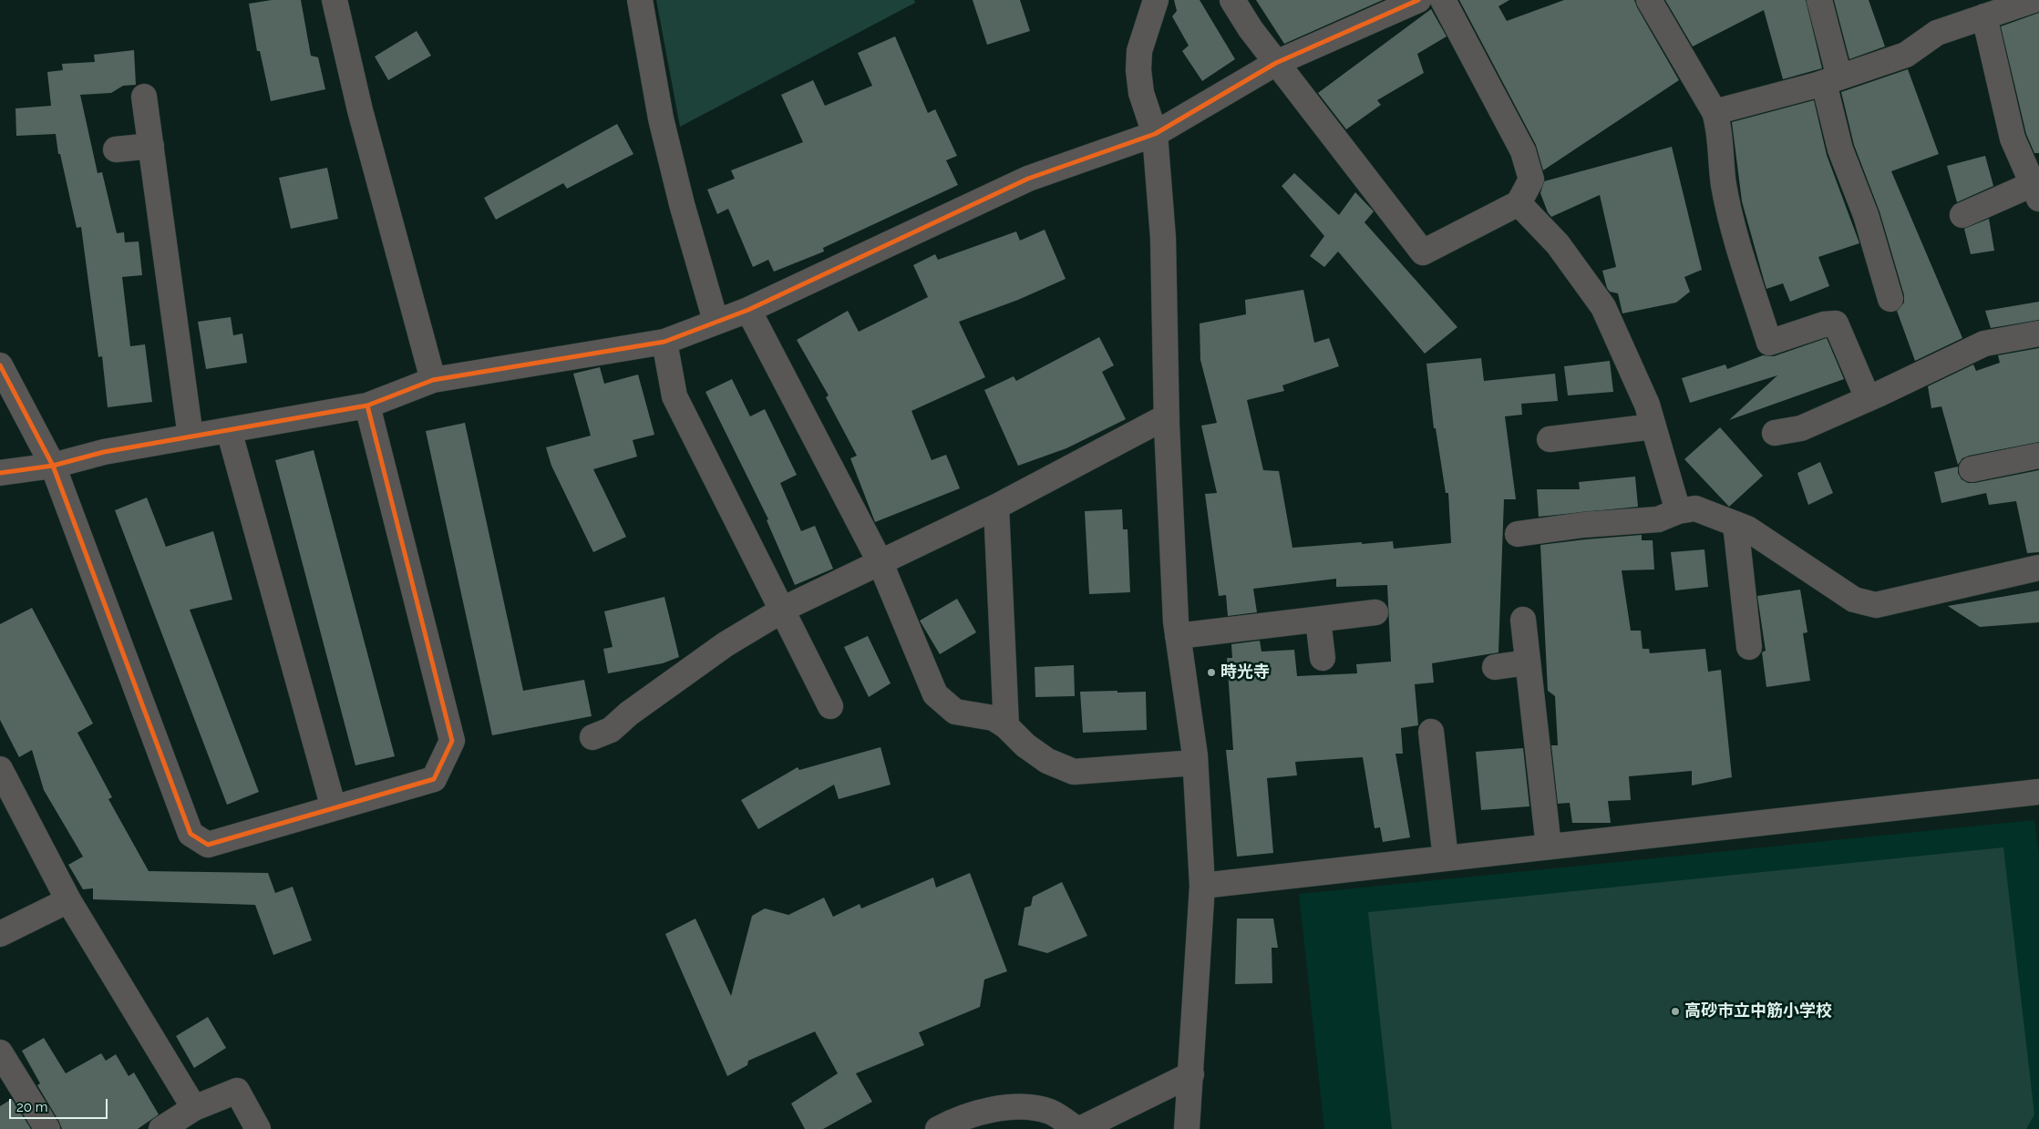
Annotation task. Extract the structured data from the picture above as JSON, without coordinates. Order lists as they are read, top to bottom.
{
  "places": ["時光寺", "高砂市立中筋小学校"],
  "scale_bar": "20 m"
}
